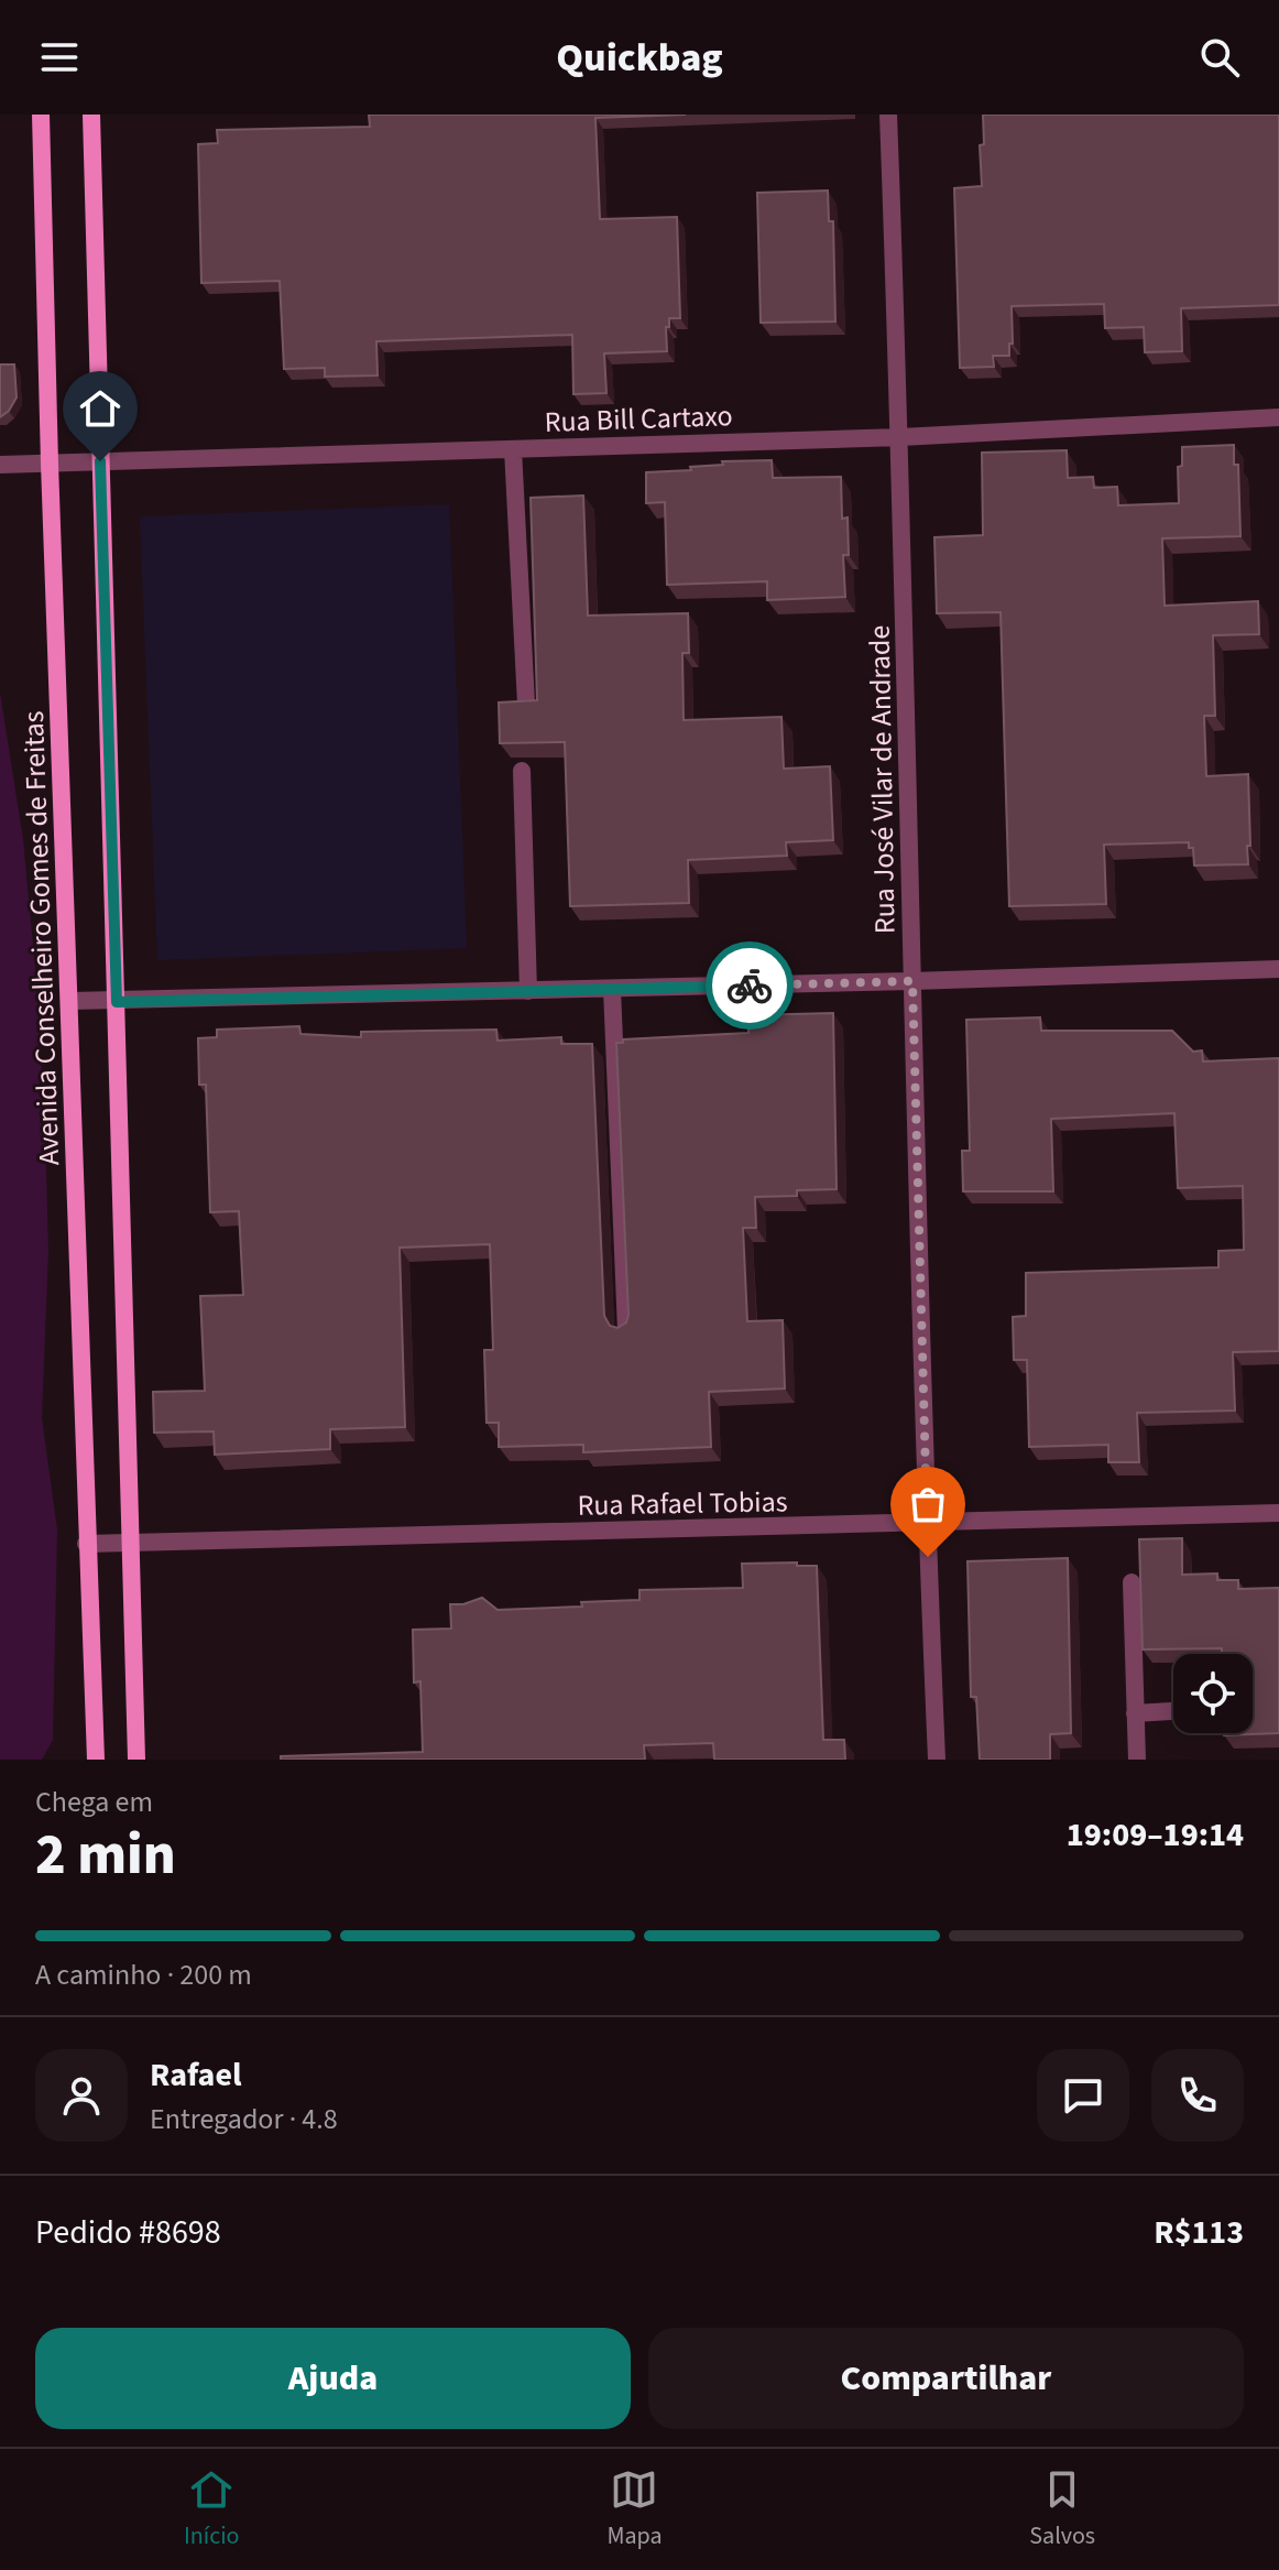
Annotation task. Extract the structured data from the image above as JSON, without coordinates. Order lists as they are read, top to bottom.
{
  "streets": {
    "street": [
      "Rua Bill Cartaxo",
      "Rua José Vilar de Andrade",
      "Avenida Conselheiro Gomes de Freitas",
      "Rua Rafael Tobias"
    ]
  },
  "crossings": [
    ["Rua Bill Cartaxo", "Rua José Vilar de Andrade"],
    ["Rua Bill Cartaxo", "Avenida Conselheiro Gomes de Freitas"],
    ["Rua José Vilar de Andrade", "Rua Rafael Tobias"],
    ["Avenida Conselheiro Gomes de Freitas", "Rua Rafael Tobias"]
  ],
  "page": {
    "header": "Quickbag",
    "heading": ["2 min", "Chega em", "19:09–19:14"],
    "panel": [
      "Rafael",
      "Entregador · 4.8",
      "Pedido #8698",
      "R$113"
    ],
    "bar": "A caminho · 200 m",
    "buttons": ["Ajuda", "Compartilhar"],
    "tabs": ["Início", "Mapa", "Salvos"]
  }
}
